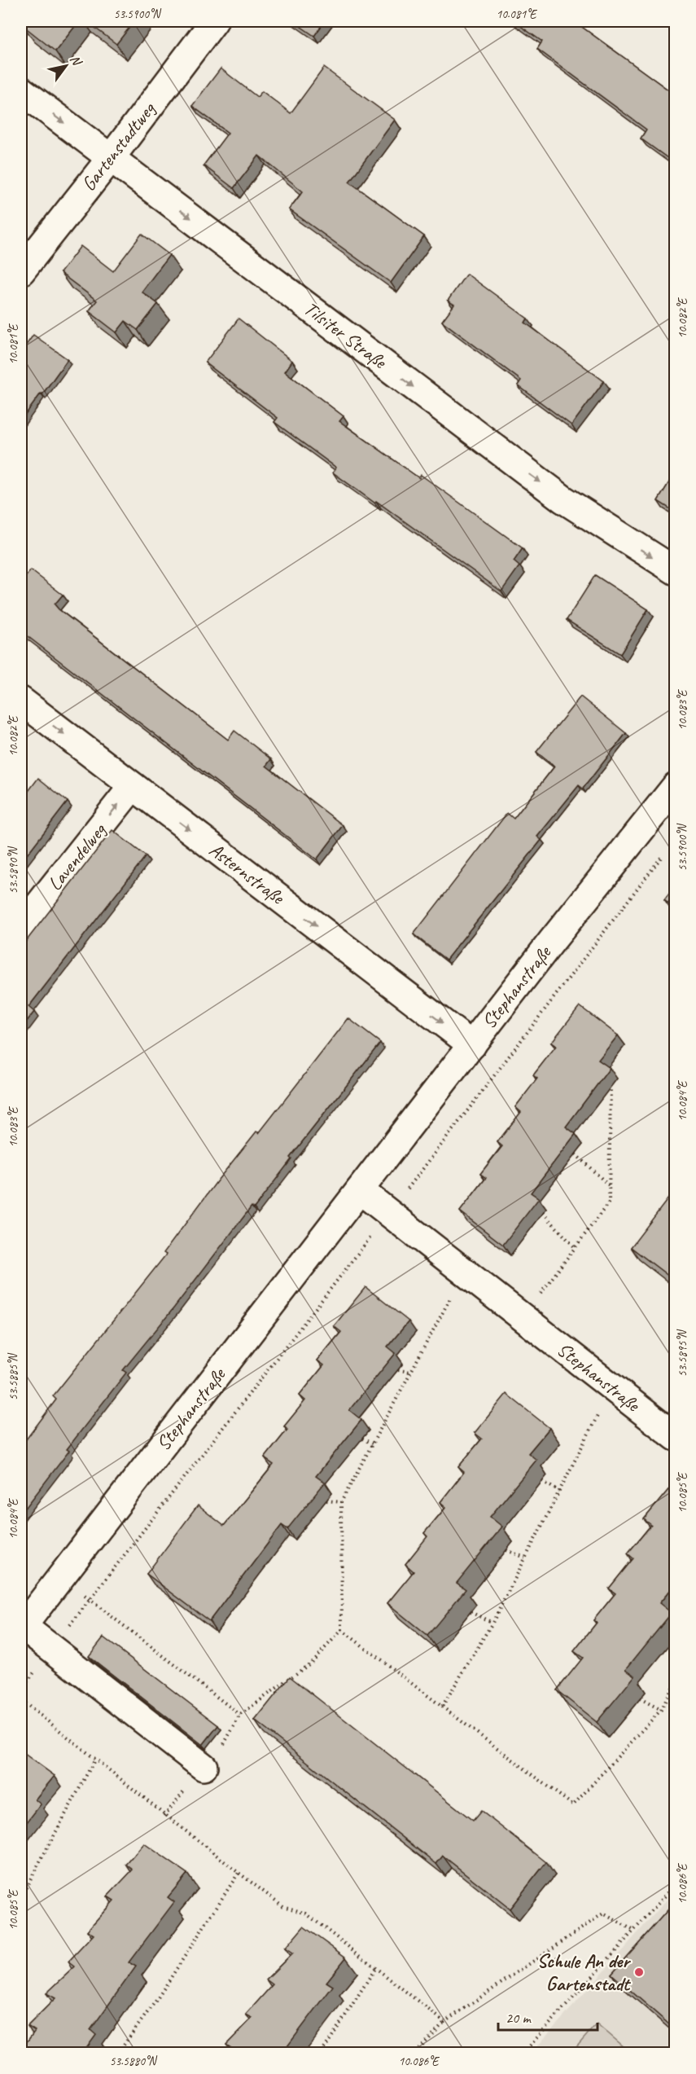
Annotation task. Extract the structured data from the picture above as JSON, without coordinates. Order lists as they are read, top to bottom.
{
  "streets": {
    "street": [
      "Gartenstadtweg",
      "Tilsiter Straße",
      "Lavendelweg",
      "Asternstraße",
      "Stephanstraße"
    ]
  },
  "crossings": [
    ["Gartenstadtweg", "Tilsiter Straße"],
    ["Lavendelweg", "Asternstraße"],
    ["Asternstraße", "Stephanstraße"]
  ],
  "one_way": ["Tilsiter Straße", "Lavendelweg", "Asternstraße"],
  "places": ["Schule An der Gartenstadt"],
  "scale_bar": "20 m",
  "north": "top right",
  "coordinates": [
    "53.5900°N",
    "10.081°E",
    "10.082°E",
    "10.083°E",
    "53.5890°N",
    "10.084°E",
    "53.5895°N",
    "53.5885°N",
    "10.085°E",
    "10.086°E",
    "53.5880°N"
  ]
}
